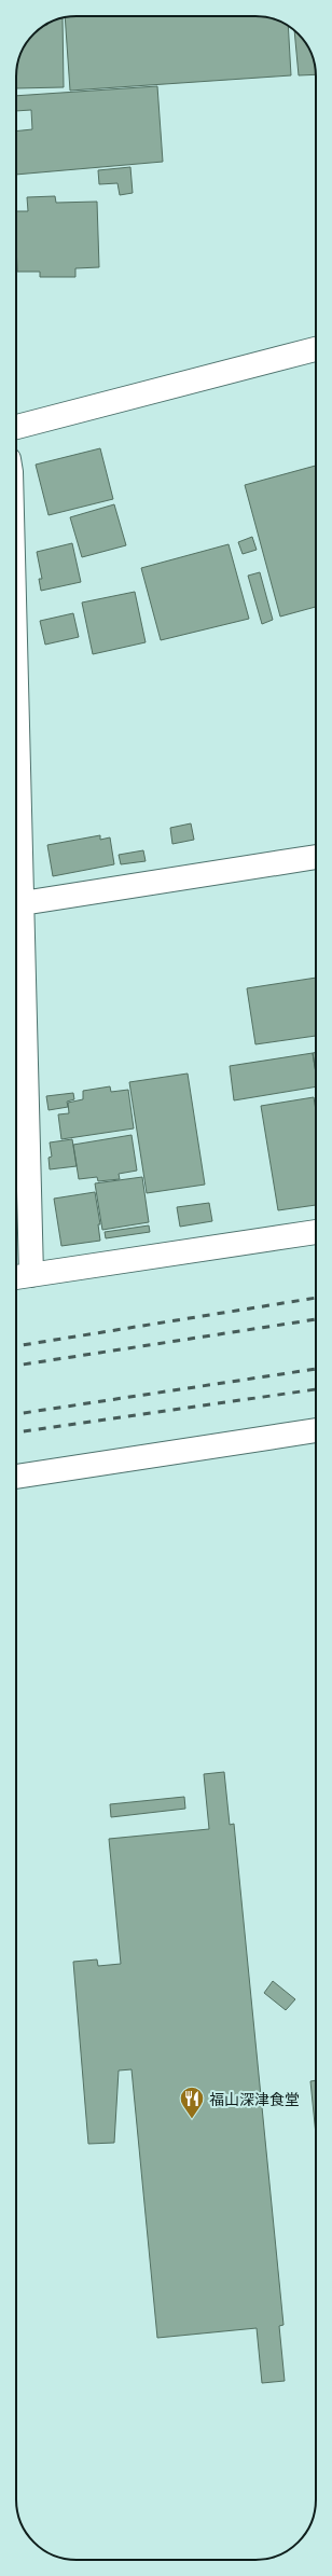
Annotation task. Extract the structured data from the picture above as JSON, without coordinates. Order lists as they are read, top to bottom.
{
  "places": {
    "restaurant": ["福山深津食堂"]
  }
}
